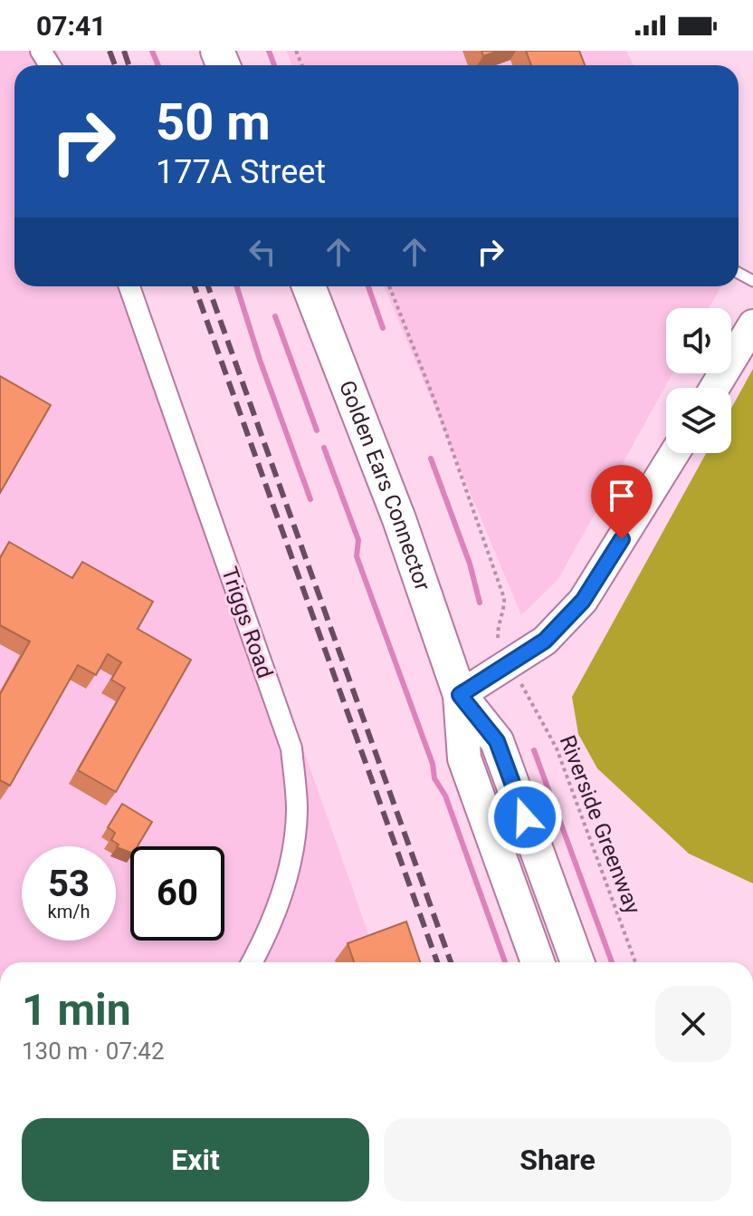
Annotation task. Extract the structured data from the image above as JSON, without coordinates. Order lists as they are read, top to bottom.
{
  "streets": {
    "main road": ["Golden Ears Connector"],
    "street": ["Triggs Road"],
    "path": ["Riverside Greenway"]
  },
  "page": {
    "status": "07:41",
    "turn": ["50 m", "177A Street"],
    "speed": "53 km/h",
    "limit": "60",
    "heading": ["1 min", "130 m · 07:42"],
    "buttons": ["Exit", "Share"]
  }
}
